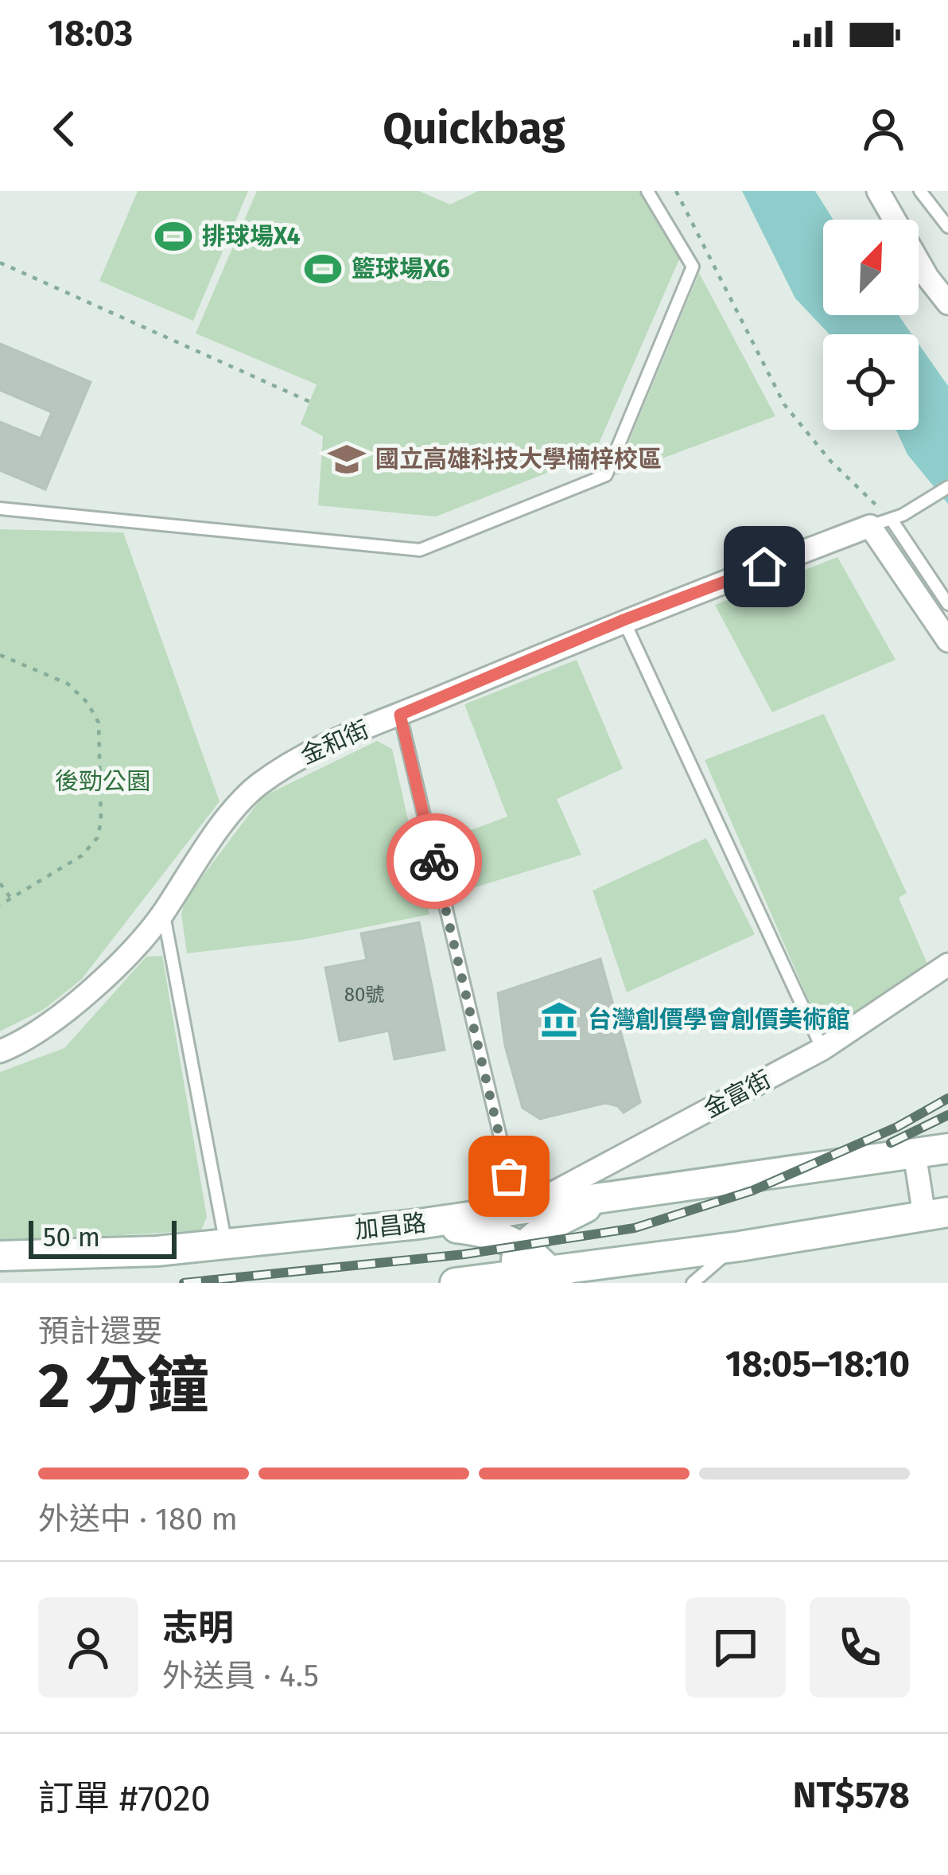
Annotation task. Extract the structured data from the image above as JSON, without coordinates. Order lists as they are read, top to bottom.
{
  "streets": {
    "street": ["金和街", "金富街", "加昌路"]
  },
  "crossings": [
    ["金富街", "加昌路"]
  ],
  "parks": ["後勁公園"],
  "places": {
    "sports": ["排球場X4", "籃球場X6"],
    "school or university": ["國立高雄科技大學楠梓校區"],
    "museum": ["台灣創價學會創價美術館"]
  },
  "house_numbers": ["80號"],
  "scale_bar": "50 m",
  "north": "top right",
  "page": {
    "status": "18:03",
    "header": "Quickbag",
    "scale": "50 m",
    "heading": ["2 分鐘", "預計還要", "18:05–18:10"],
    "panel": [
      "志明",
      "外送員 · 4.5",
      "訂單 #7020",
      "NT$578"
    ],
    "bar": "外送中 · 180 m"
  }
}
